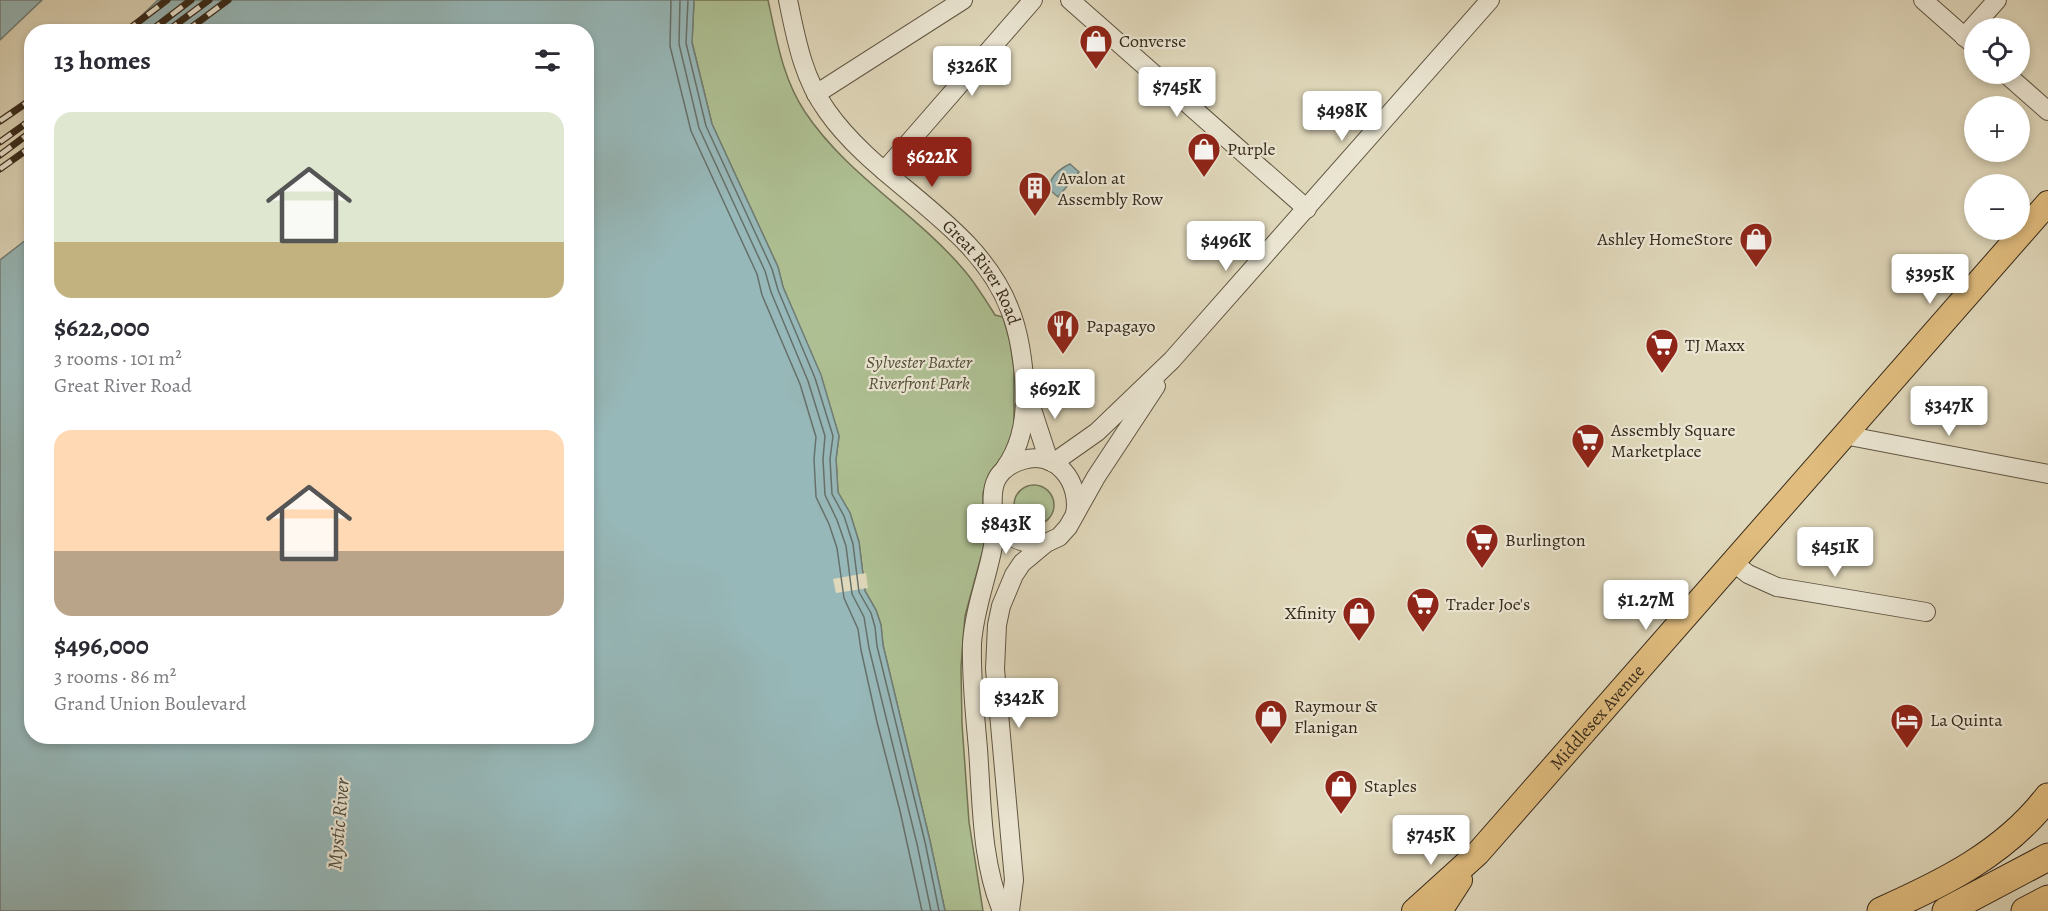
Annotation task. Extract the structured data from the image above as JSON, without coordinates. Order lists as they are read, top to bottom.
{
  "streets": {
    "main road": ["Middlesex Avenue"],
    "street": ["Great River Road"]
  },
  "water": ["Mystic River"],
  "parks": ["Sylvester Baxter Riverfront Park"],
  "places": {
    "shop": [
      "Converse",
      "Purple",
      "Ashley HomeStore",
      "Xfinity",
      "Raymour & Flanigan",
      "Staples"
    ],
    "building": ["Avalon at Assembly Row"],
    "restaurant": ["Papagayo"],
    "supermarket": [
      "TJ Maxx",
      "Assembly Square Marketplace",
      "Burlington",
      "Trader Joe's"
    ],
    "hotel": ["La Quinta"]
  },
  "page": {
    "map_buttons": ["+", "−"],
    "heading": "13 homes",
    "price": [
      "$326K",
      "$745K",
      "$498K",
      "$622K",
      "$496K",
      "$395K",
      "$692K",
      "$347K",
      "$843K",
      "$451K",
      "$1.27M",
      "$342K",
      "$745K"
    ],
    "list": [
      {
        "name": "$622,000",
        "note": "3 rooms · 101 m² · Great River Road"
      },
      {
        "name": "$496,000",
        "note": "3 rooms · 86 m² · Grand Union Boulevard"
      }
    ]
  }
}
